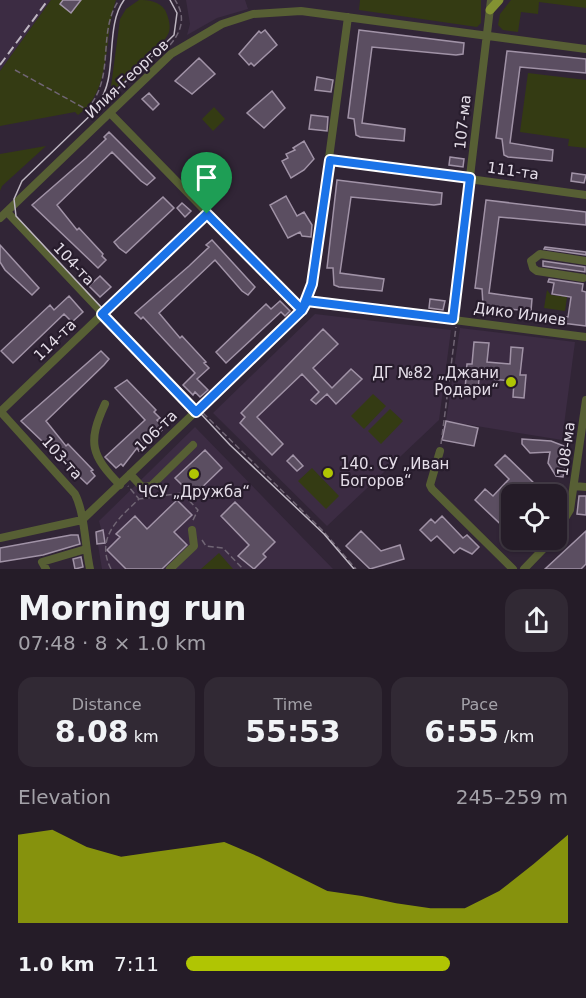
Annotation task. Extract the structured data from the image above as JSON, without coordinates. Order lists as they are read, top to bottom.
{
  "streets": {
    "street": [
      "Илия Георгов",
      "107-ма",
      "111-та",
      "104-та",
      "Дико Илиев",
      "114-та",
      "106-та",
      "108-ма",
      "103-та"
    ]
  },
  "crossings": [
    ["Илия Георгов", "107-ма"],
    ["Илия Георгов", "104-та"],
    ["Илия Георгов", "106-та"],
    ["107-ма", "111-та"],
    ["107-ма", "Дико Илиев"],
    ["111-та", "106-та"],
    ["104-та", "114-та"],
    ["104-та", "106-та"],
    ["Дико Илиев", "106-та"],
    ["114-та", "103-та"],
    ["106-та", "103-та"]
  ],
  "places": ["ДГ №82 „Джани Родари“", "140. СУ „Иван Богоров“", "ЧСУ „Дружба“"],
  "page": {
    "heading": ["Morning run", "07:48 · 8 × 1.0 km"],
    "stats": [
      ["Distance", "8.08 km"],
      ["Time", "55:53"],
      ["Pace", "6:55 /km"]
    ],
    "chart": ["Elevation", "245–259 m"],
    "list": [
      {
        "name": "1.0 km",
        "note": "7:11"
      }
    ]
  }
}
